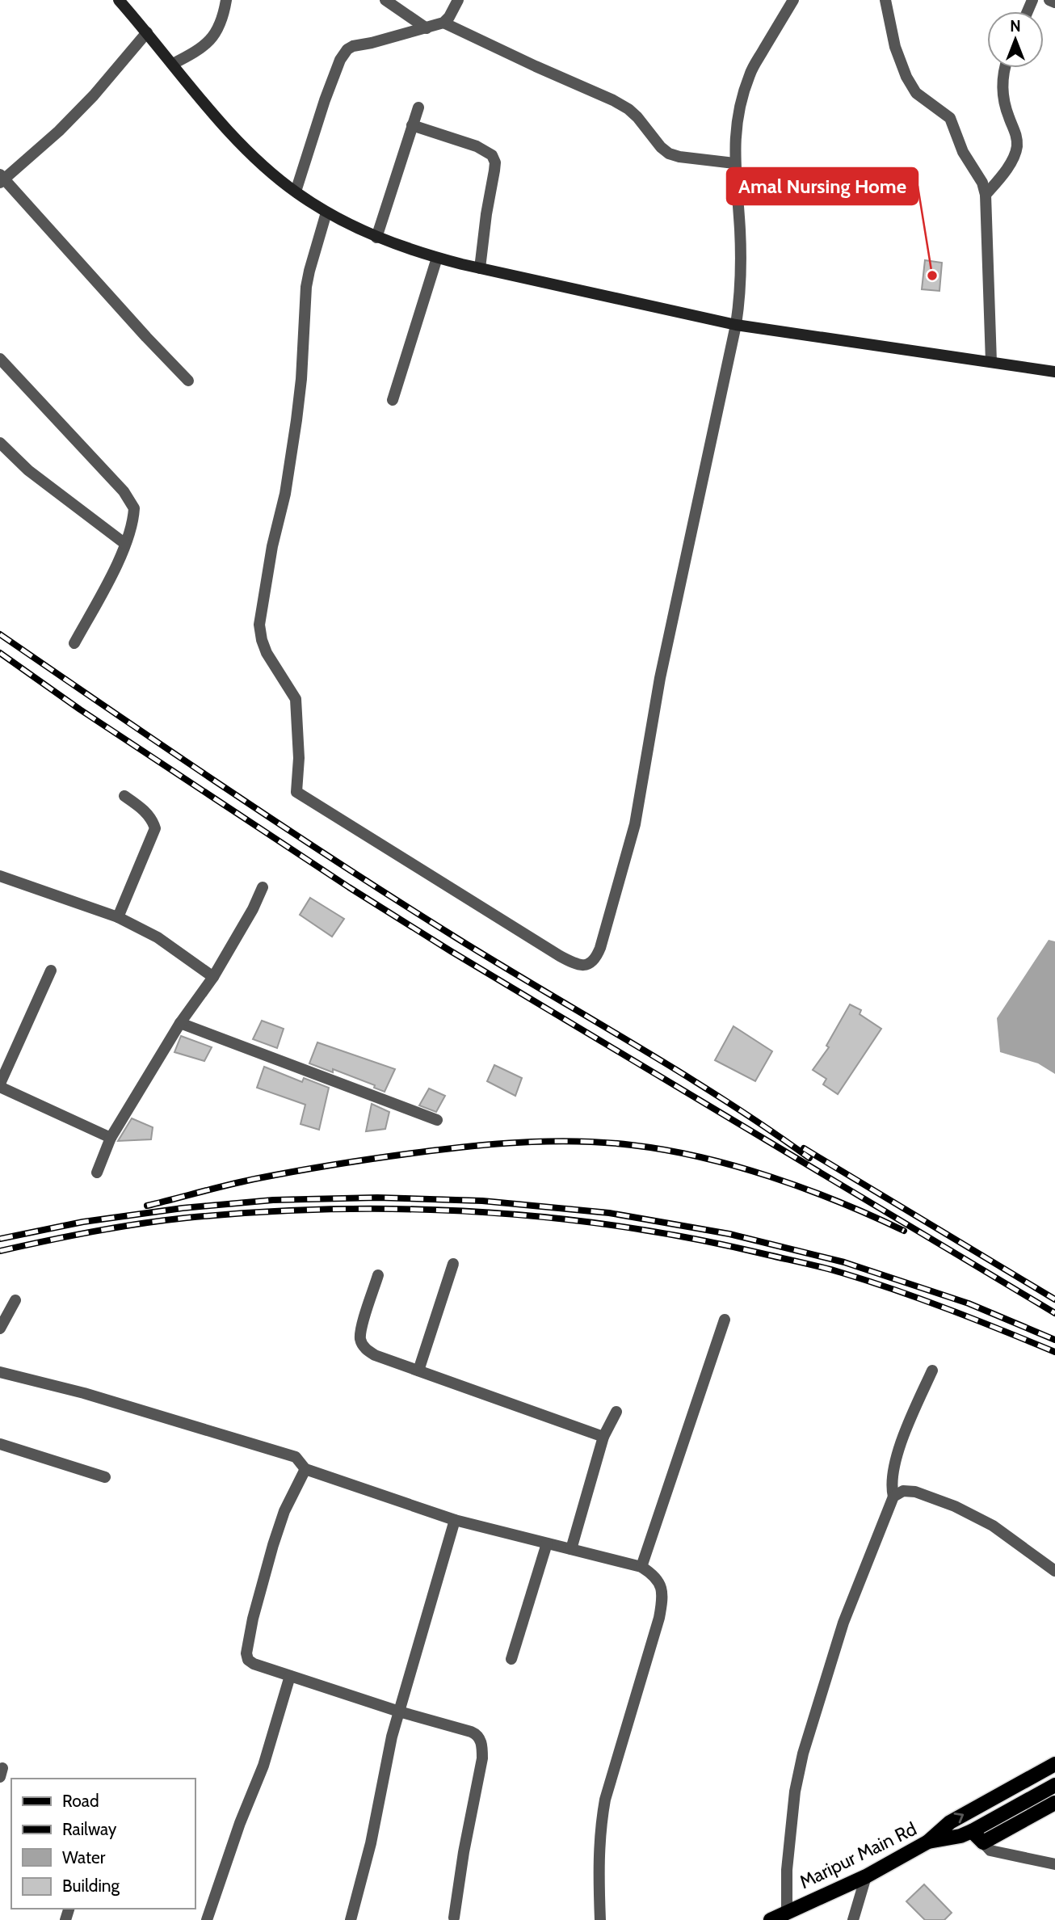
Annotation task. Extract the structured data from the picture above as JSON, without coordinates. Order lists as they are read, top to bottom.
{
  "streets": {
    "main road": ["Maripur Main Rd"]
  },
  "places": ["Amal Nursing Home"],
  "legend": [
    "Road",
    "Railway",
    "Water",
    "Building"
  ],
  "north": "top"
}
